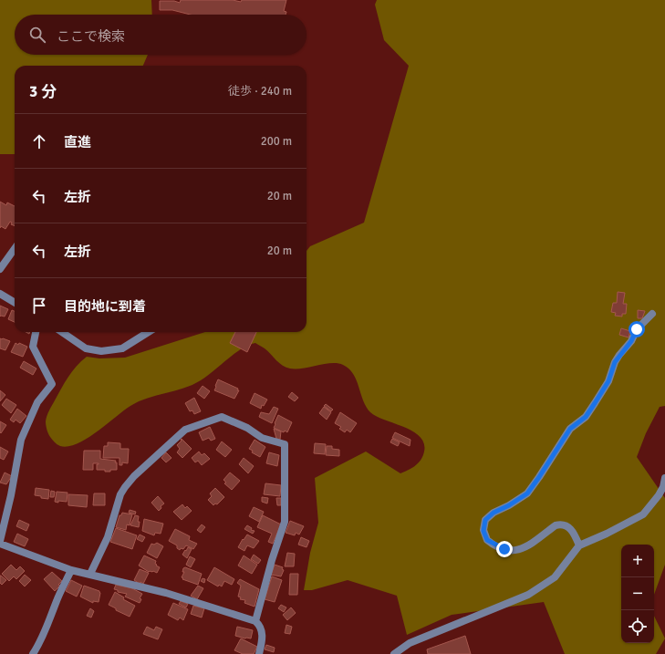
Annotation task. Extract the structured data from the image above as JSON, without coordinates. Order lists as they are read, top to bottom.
{
  "page": {
    "search": "ここで検索",
    "heading": ["3 分", "徒歩 · 240 m"],
    "list": [
      ["直進", "200 m"],
      ["左折", "20 m"],
      ["左折", "20 m"],
      "目的地に到着"
    ],
    "map_buttons": ["+", "−"]
  }
}
